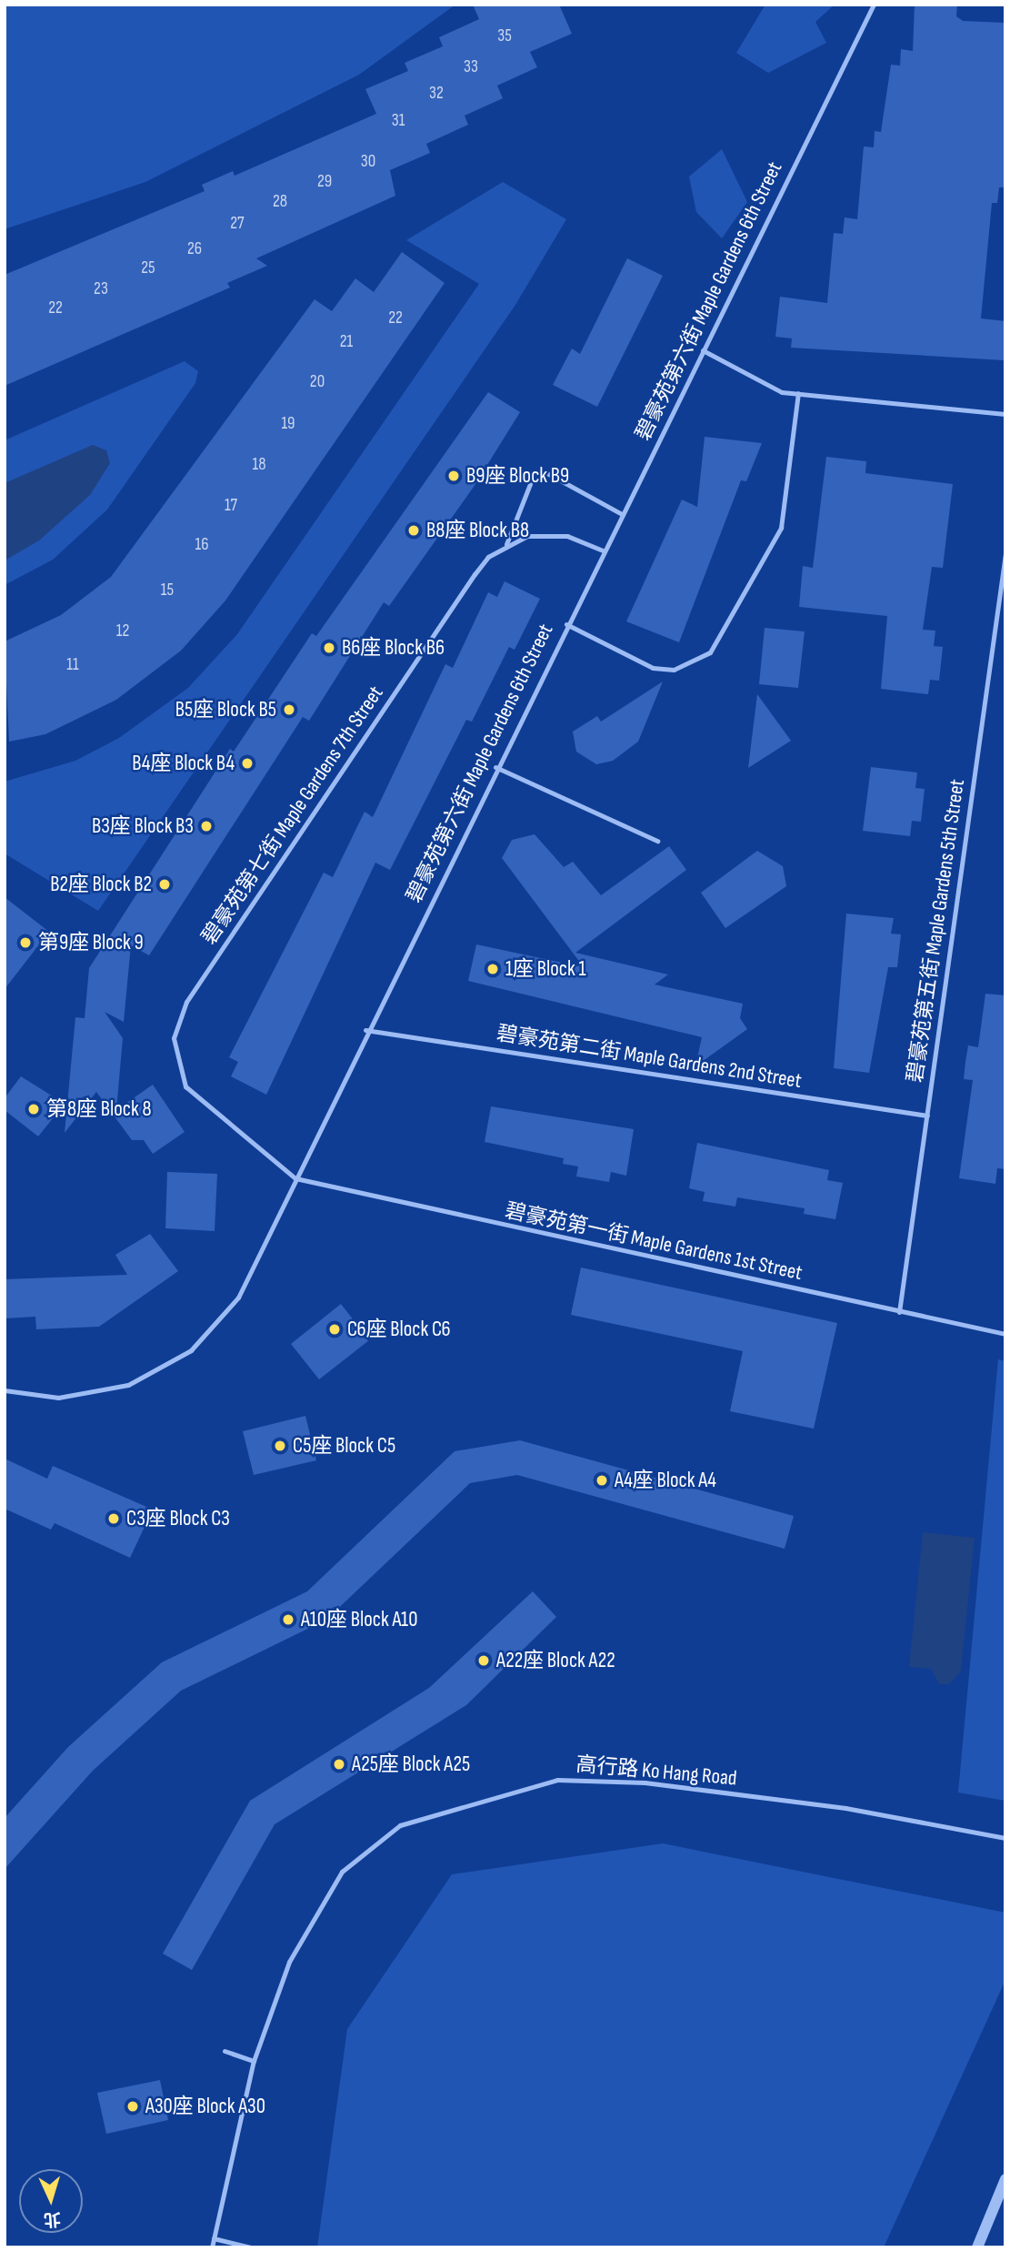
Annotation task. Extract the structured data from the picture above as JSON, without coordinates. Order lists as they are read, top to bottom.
{
  "streets": {
    "lane": [
      "碧豪苑第六街 Maple Gardens 6th Street",
      "碧豪苑第七街 Maple Gardens 7th Street",
      "碧豪苑第五街 Maple Gardens 5th Street",
      "碧豪苑第二街 Maple Gardens 2nd Street",
      "碧豪苑第一街 Maple Gardens 1st Street",
      "高行路 Ko Hang Road"
    ]
  },
  "crossings": [
    ["碧豪苑第六街 Maple Gardens 6th Street", "碧豪苑第七街 Maple Gardens 7th Street"],
    ["碧豪苑第六街 Maple Gardens 6th Street", "碧豪苑第二街 Maple Gardens 2nd Street"],
    ["碧豪苑第六街 Maple Gardens 6th Street", "碧豪苑第一街 Maple Gardens 1st Street"],
    ["碧豪苑第七街 Maple Gardens 7th Street", "碧豪苑第一街 Maple Gardens 1st Street"],
    ["碧豪苑第五街 Maple Gardens 5th Street", "碧豪苑第二街 Maple Gardens 2nd Street"],
    ["碧豪苑第五街 Maple Gardens 5th Street", "碧豪苑第一街 Maple Gardens 1st Street"]
  ],
  "places": [
    "B9座 Block B9",
    "B8座 Block B8",
    "B6座 Block B6",
    "B5座 Block B5",
    "B4座 Block B4",
    "B3座 Block B3",
    "B2座 Block B2",
    "第9座 Block 9",
    "1座 Block 1",
    "第8座 Block 8",
    "C6座 Block C6",
    "C5座 Block C5",
    "A4座 Block A4",
    "C3座 Block C3",
    "A10座 Block A10",
    "A22座 Block A22",
    "A25座 Block A25",
    "A30座 Block A30"
  ],
  "house_numbers": [
    "35",
    "33",
    "32",
    "31",
    "30",
    "29",
    "28",
    "27",
    "26",
    "25",
    "23",
    "22",
    "22",
    "21",
    "20",
    "19",
    "18",
    "17",
    "16",
    "15",
    "12",
    "11"
  ],
  "north": "bottom"
}
